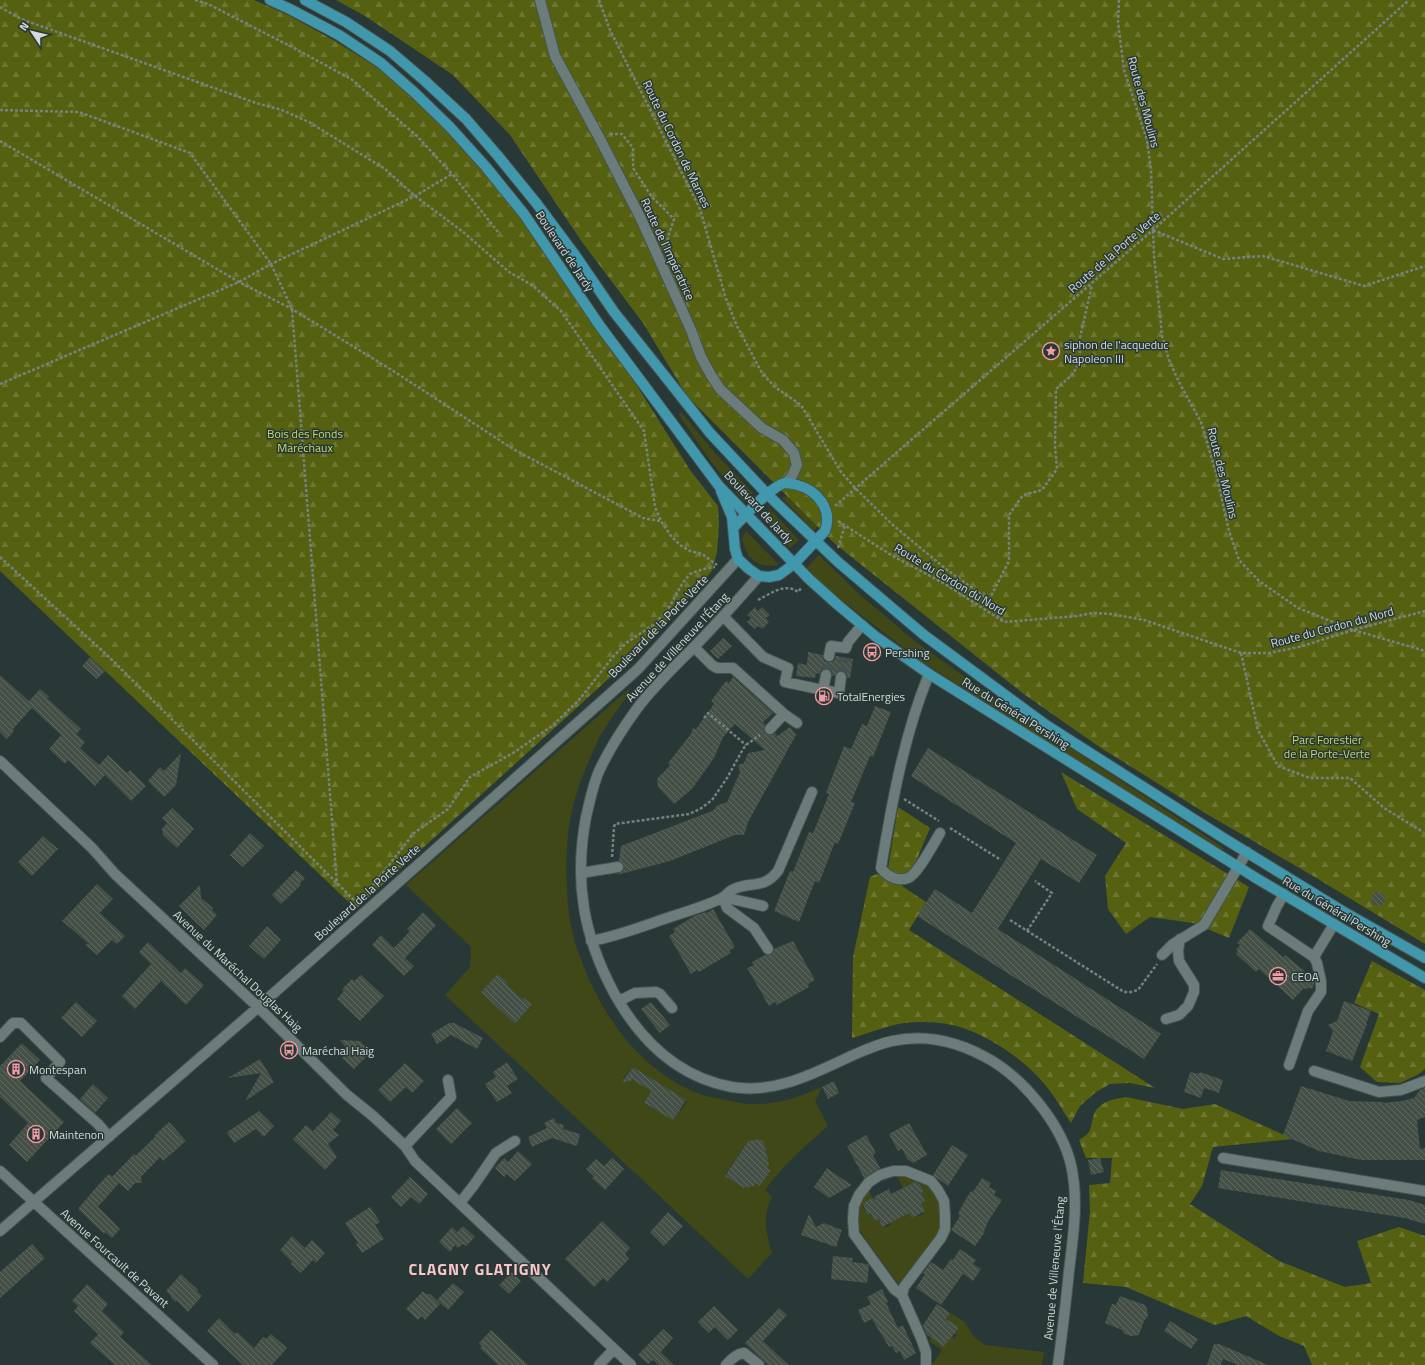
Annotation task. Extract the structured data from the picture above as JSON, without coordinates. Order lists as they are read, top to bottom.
{
  "streets": {
    "main road": ["Boulevard de Jardy", "Rue du Général Pershing"],
    "street": [
      "Route de l'Impératrice",
      "Boulevard de la Porte Verte",
      "Avenue de Villeneuve l'Étang",
      "Avenue du Maréchal Douglas Haig",
      "Avenue Fourcault de Pavant"
    ],
    "path": [
      "Route des Moulins",
      "Route du Cordon de Marnes",
      "Route de la Porte Verte",
      "Route du Cordon du Nord"
    ]
  },
  "crossings": [
    ["Route des Moulins", "Route de la Porte Verte"],
    ["Route des Moulins", "Route du Cordon du Nord"],
    ["Route du Cordon de Marnes", "Route de la Porte Verte"],
    ["Route du Cordon de Marnes", "Route du Cordon du Nord"],
    ["Boulevard de Jardy", "Rue du Général Pershing"],
    ["Boulevard de la Porte Verte", "Avenue du Maréchal Douglas Haig"],
    ["Boulevard de la Porte Verte", "Avenue Fourcault de Pavant"]
  ],
  "districts": ["CLAGNY GLATIGNY"],
  "parks": ["Bois des Fonds Maréchaux", "Parc Forestier de la Porte-Verte"],
  "places": {
    "place": ["siphon de l'acqueduc Napoleon III"],
    "bus stop": ["Pershing", "Maréchal Haig"],
    "fuel station": ["TotalEnergies"],
    "office": ["CEOA"],
    "building": ["Montespan", "Maintenon"]
  },
  "north": "top left"
}
